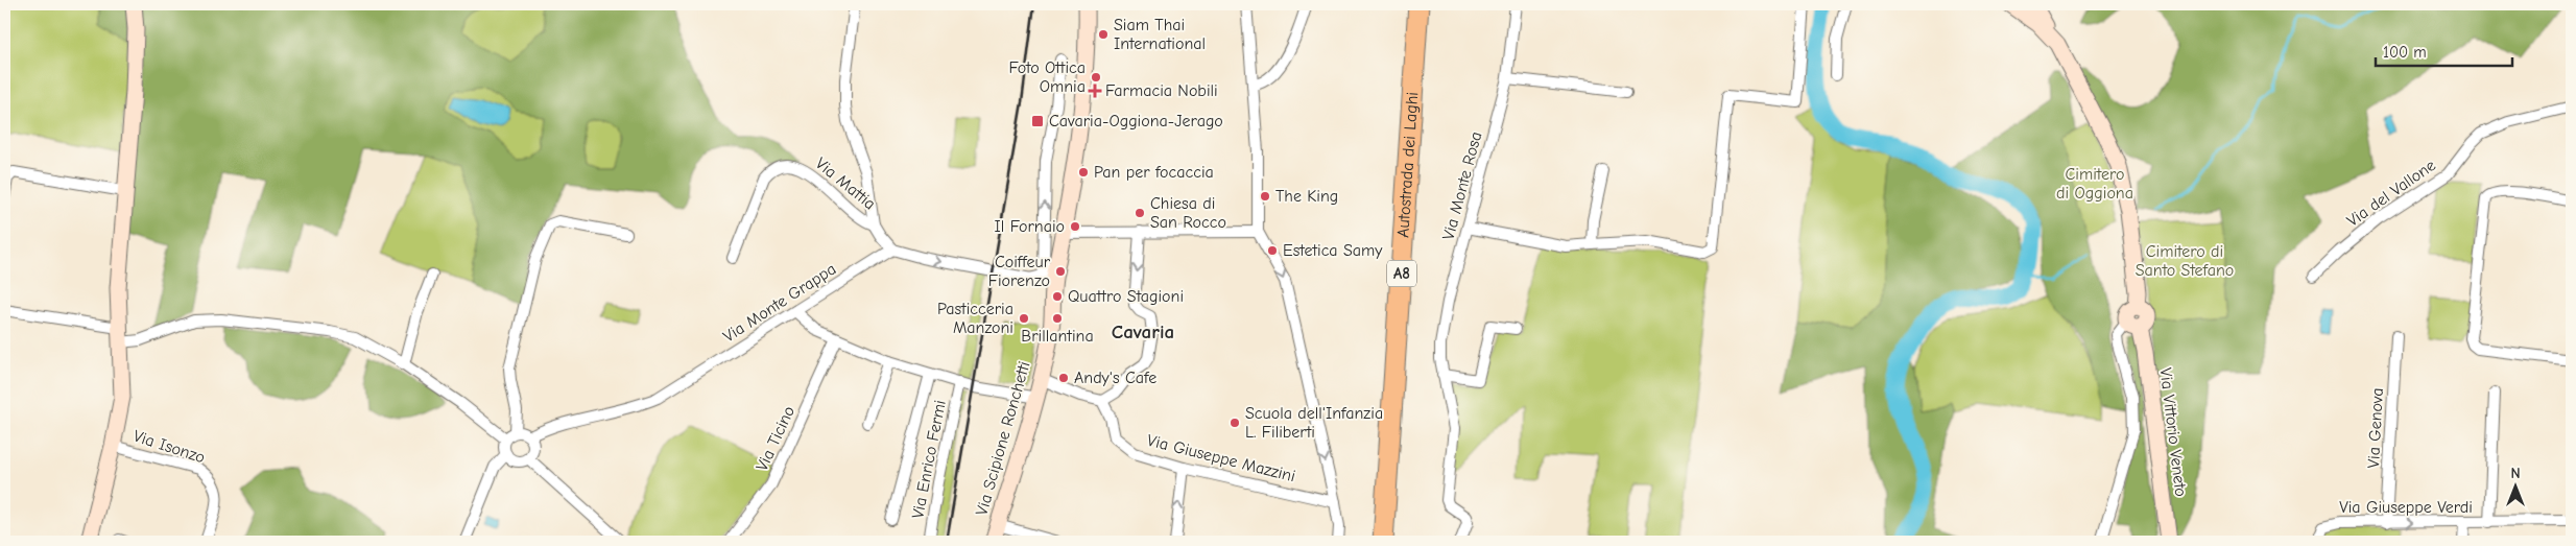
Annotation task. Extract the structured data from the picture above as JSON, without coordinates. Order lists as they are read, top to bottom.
{
  "streets": {
    "highway": ["Autostrada dei Laghi", "A8"],
    "street": [
      "Via Mattia",
      "Via Monte Rosa",
      "Via del Vallone",
      "Via Monte Grappa",
      "Via Genova",
      "Via Vittorio Veneto",
      "Via Ticino",
      "Via Scipione Ronchetti",
      "Via Isonzo",
      "Via Giuseppe Mazzini",
      "Via Enrico Fermi",
      "Via Giuseppe Verdi"
    ]
  },
  "crossings": [
    ["Via Genova", "Via Giuseppe Verdi"]
  ],
  "districts": ["Cavaria"],
  "parks": ["Cimitero di Oggiona", "Cimitero di Santo Stefano"],
  "places": {
    "other": [
      "Siam Thai International",
      "Foto Ottica Omnia",
      "Pan per focaccia",
      "The King",
      "Chiesa di San Rocco",
      "Il Fornaio",
      "Estetica Samy",
      "Coiffeur Fiorenzo",
      "Quattro Stagioni",
      "Pasticceria Manzoni",
      "Brillantina",
      "Andy's Cafe",
      "Scuola dell'Infanzia L. Filiberti"
    ],
    "health": ["Farmacia Nobili"],
    "transit": ["Cavaria-Oggiona-Jerago"]
  },
  "scale_bar": "100 m",
  "north": "top"
}
